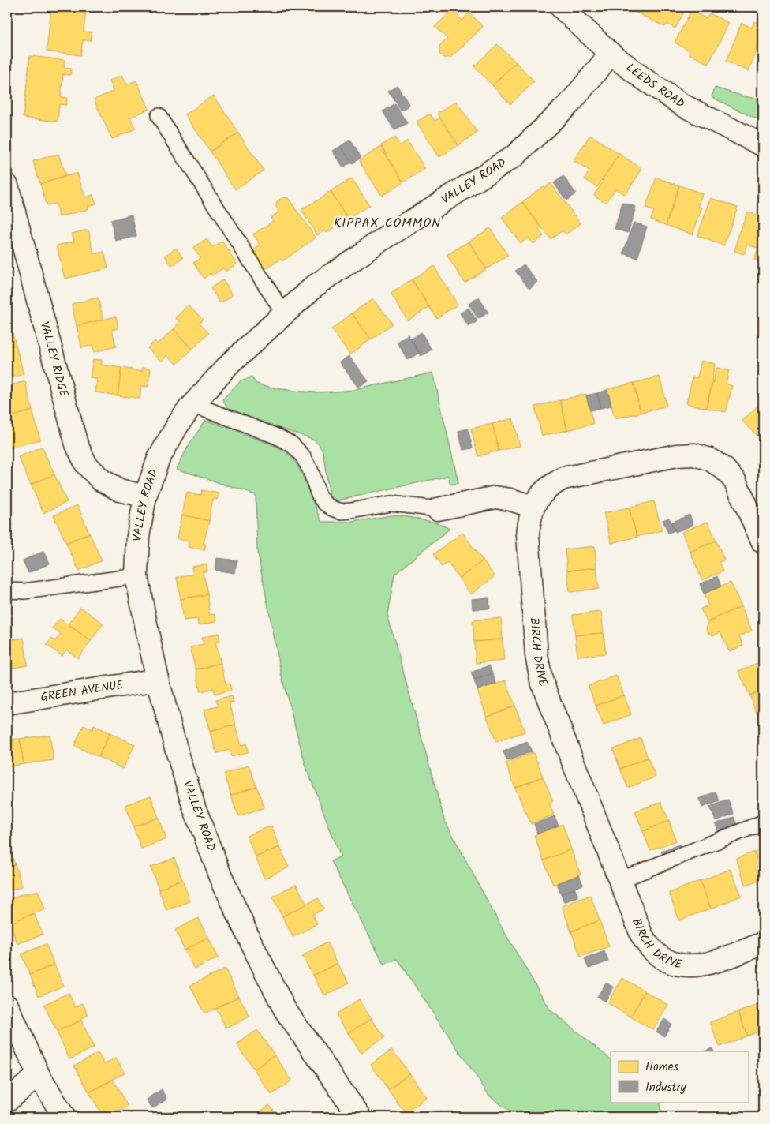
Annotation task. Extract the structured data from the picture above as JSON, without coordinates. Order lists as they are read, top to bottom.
{
  "streets": {
    "street": [
      "LEEDS ROAD",
      "VALLEY ROAD",
      "VALLEY RIDGE",
      "BIRCH DRIVE",
      "GREEN AVENUE"
    ]
  },
  "crossings": [
    ["LEEDS ROAD", "VALLEY ROAD"],
    ["VALLEY ROAD", "VALLEY RIDGE"],
    ["VALLEY ROAD", "GREEN AVENUE"]
  ],
  "districts": ["KIPPAX COMMON"],
  "legend": ["Homes", "Industry"]
}
